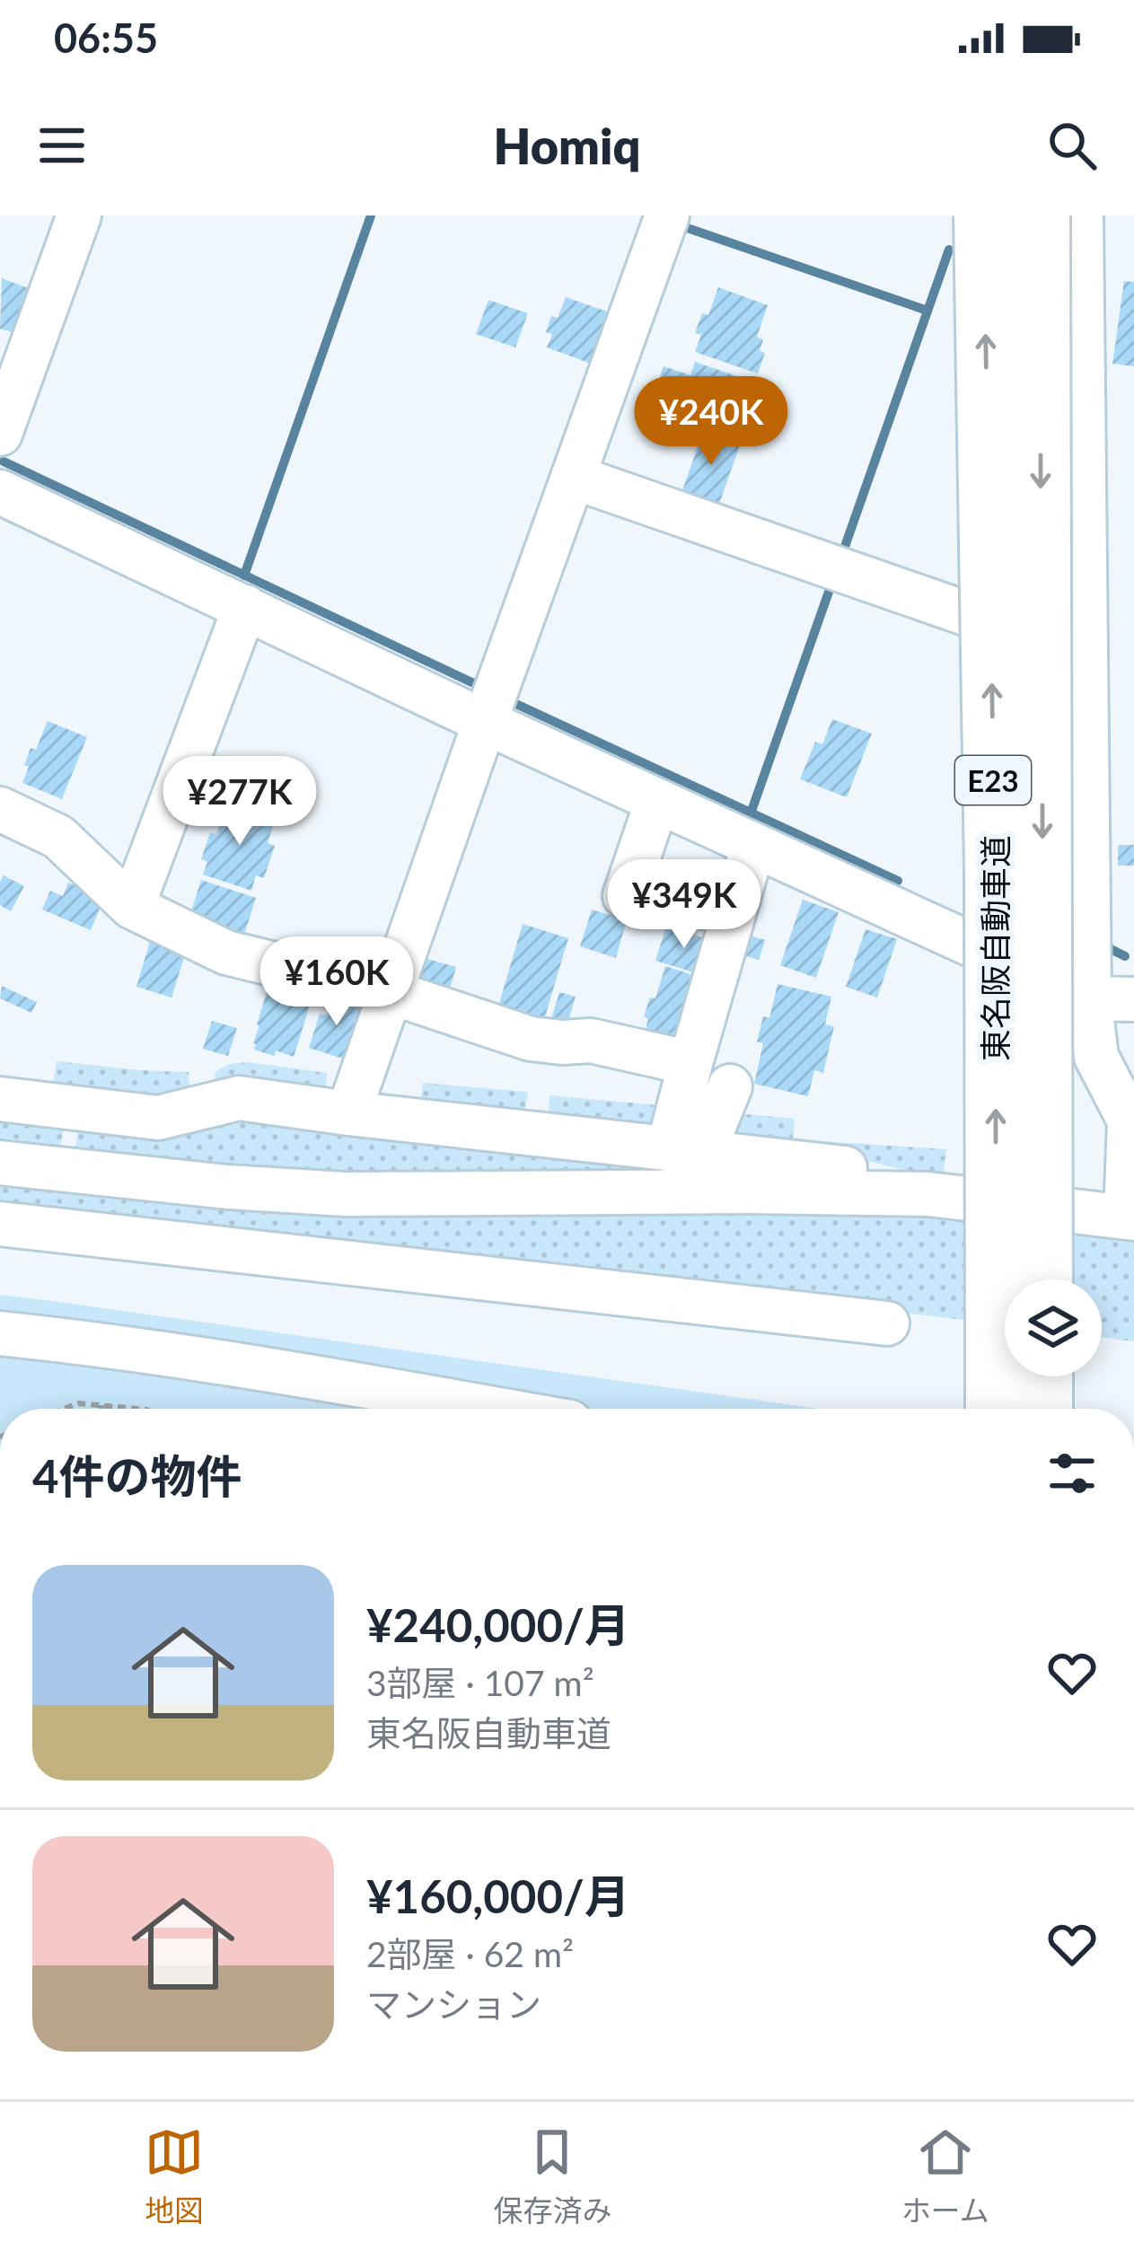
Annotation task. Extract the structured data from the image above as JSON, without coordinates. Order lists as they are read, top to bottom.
{
  "streets": {
    "highway": ["E23", "東名阪自動車道"]
  },
  "page": {
    "status": "06:55",
    "header": "Homiq",
    "price": [
      "¥240K",
      "¥277K",
      "¥349K",
      "¥160K"
    ],
    "heading": "4件の物件",
    "list": [
      {
        "name": "¥240,000/月",
        "note": "3部屋 · 107 m² · 東名阪自動車道"
      },
      {
        "name": "¥160,000/月",
        "note": "2部屋 · 62 m² · マンション"
      }
    ],
    "tabs": ["地図", "保存済み", "ホーム"]
  }
}
